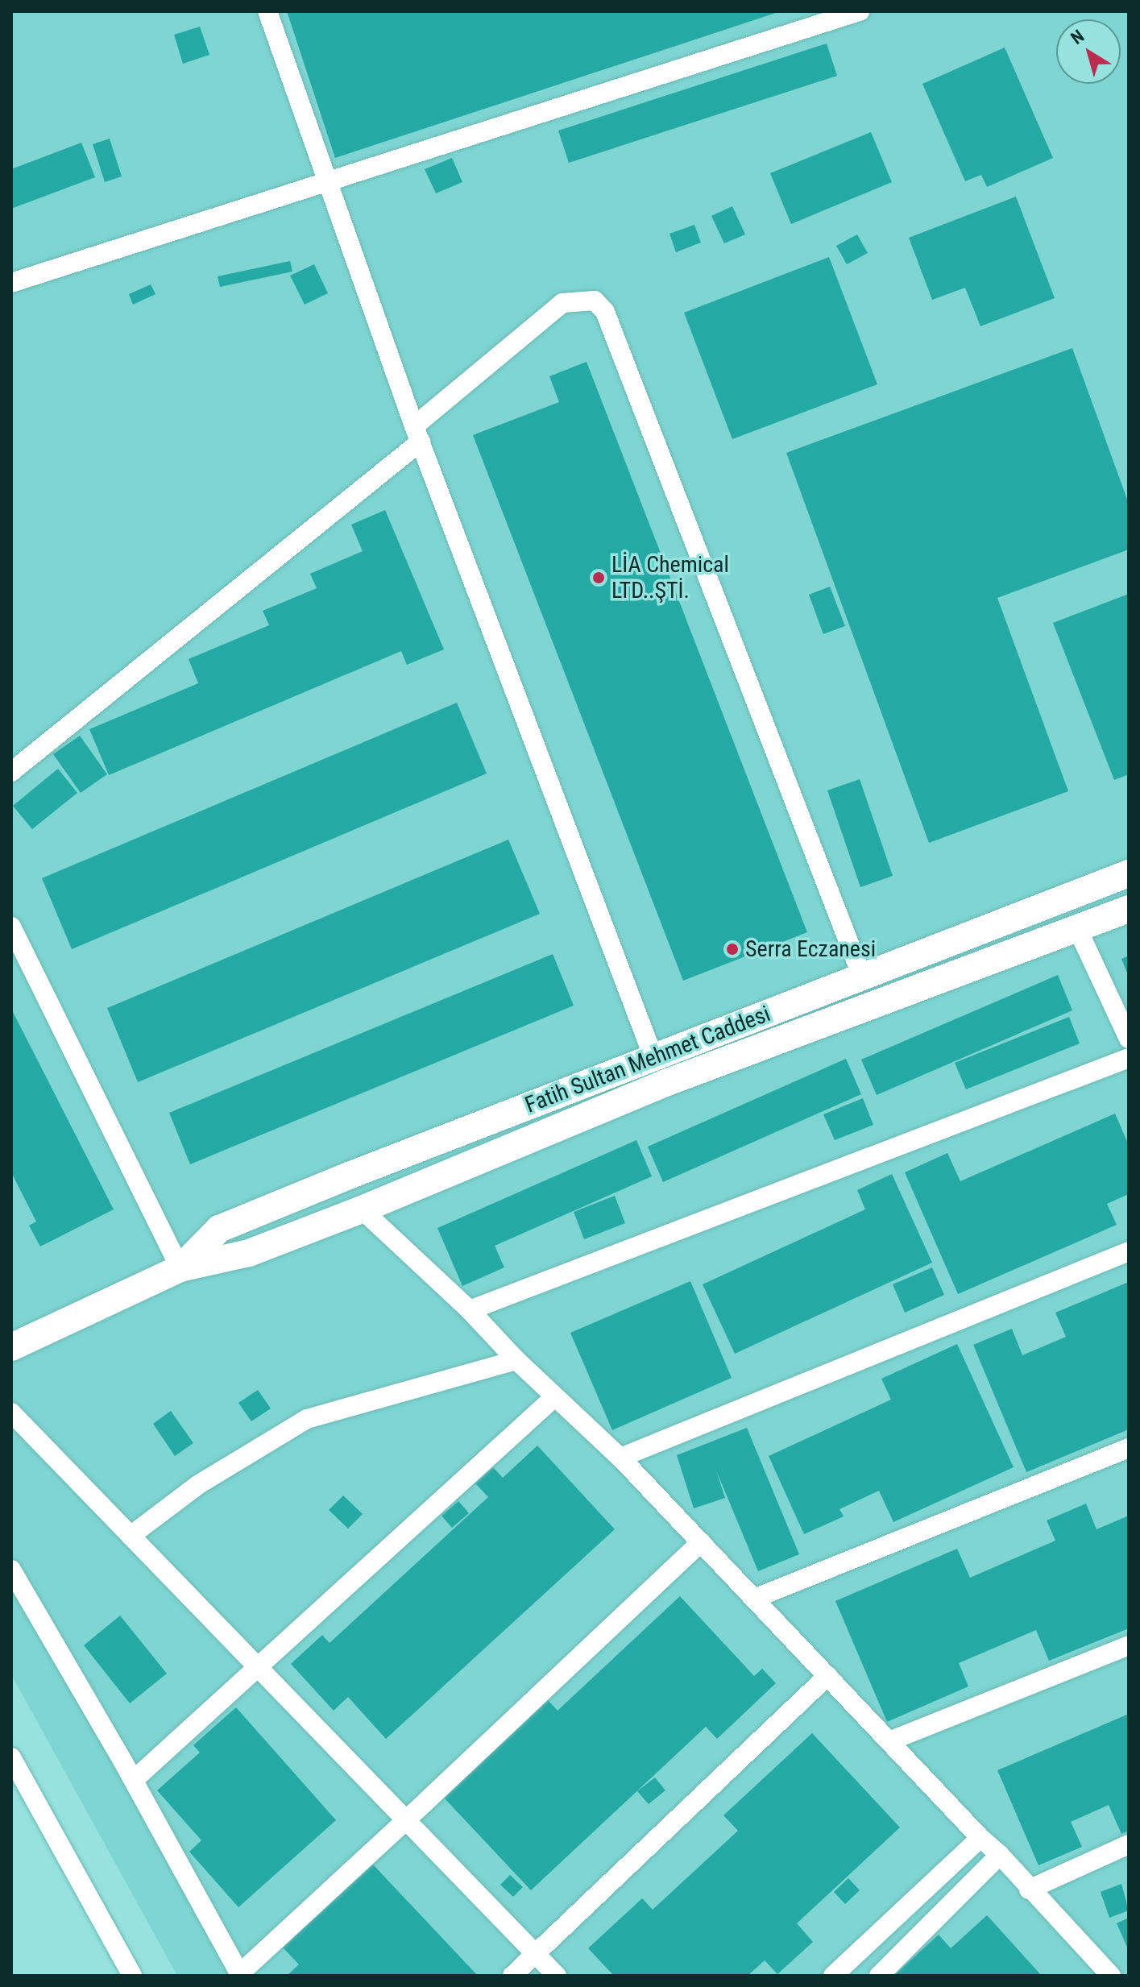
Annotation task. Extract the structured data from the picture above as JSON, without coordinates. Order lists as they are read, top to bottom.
{
  "streets": {
    "main road": ["Fatih Sultan Mehmet Caddesi"]
  },
  "places": ["LİA Chemical LTD..ŞTİ.", "Serra Eczanesi"],
  "north": "top left"
}
